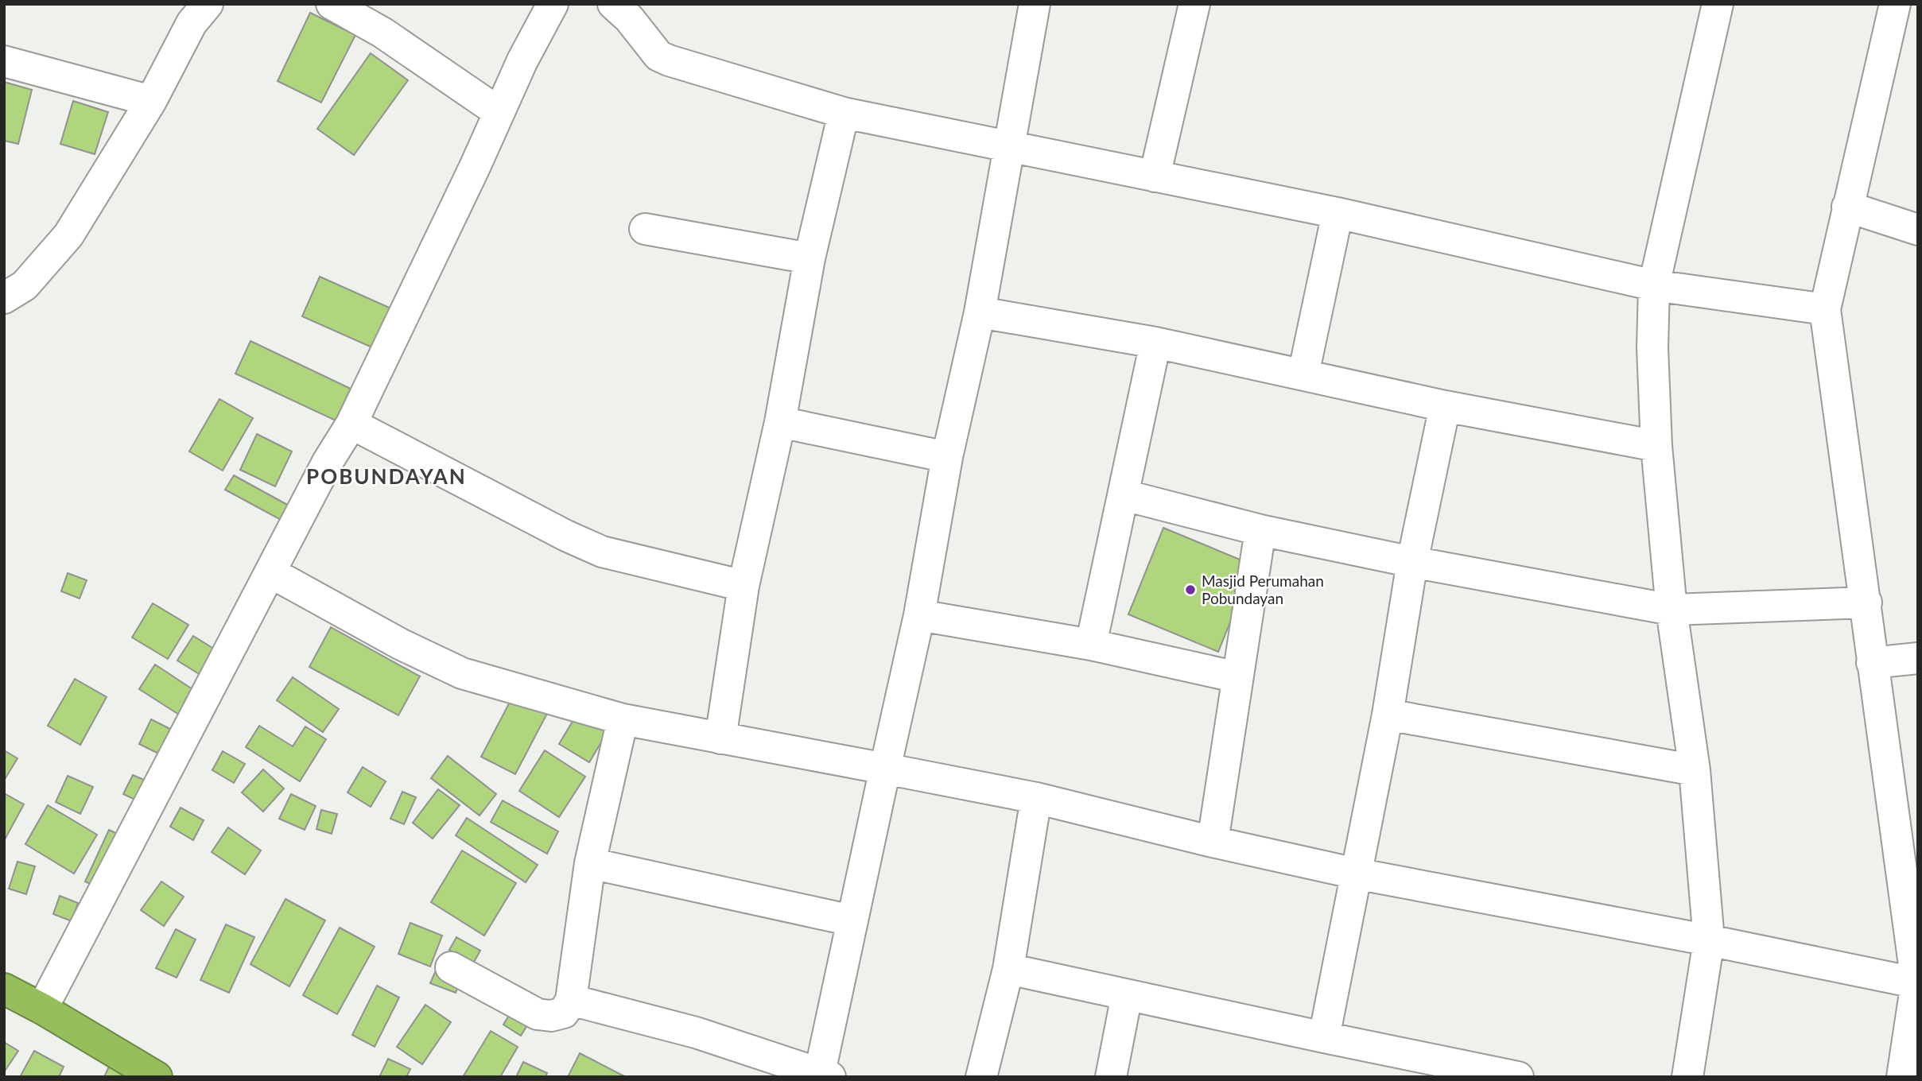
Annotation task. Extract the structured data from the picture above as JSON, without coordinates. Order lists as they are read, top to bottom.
{
  "districts": ["POBUNDAYAN"],
  "places": ["Masjid Perumahan Pobundayan"]
}
